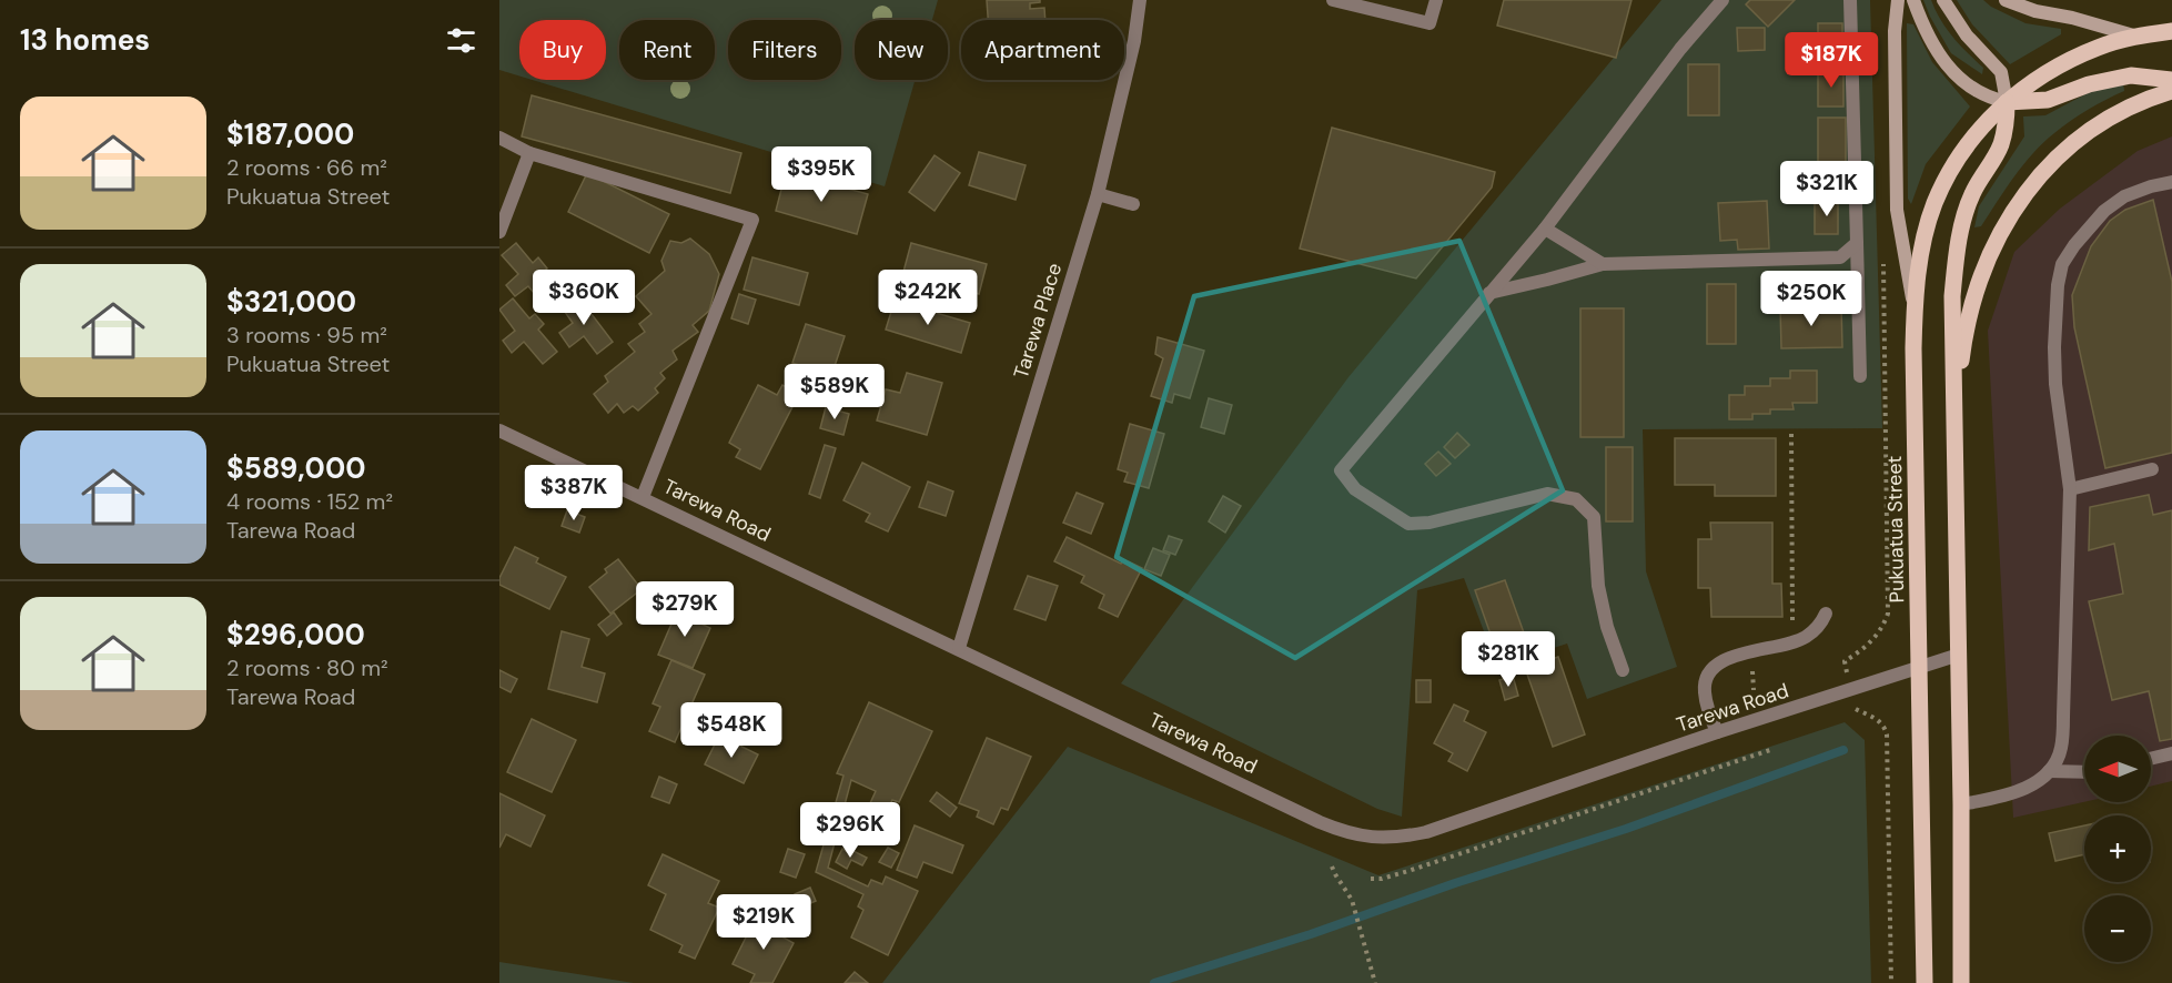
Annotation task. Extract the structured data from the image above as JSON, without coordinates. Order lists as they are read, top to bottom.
{
  "streets": {
    "main road": ["Pukuatua Street"],
    "street": ["Tarewa Place", "Tarewa Road"]
  },
  "crossings": [
    ["Tarewa Place", "Tarewa Road"],
    ["Tarewa Road", "Pukuatua Street"]
  ],
  "north": "left",
  "page": {
    "heading": "13 homes",
    "chip": [
      "Buy",
      "Rent",
      "Filters",
      "New",
      "Apartment"
    ],
    "price": [
      "$187K",
      "$395K",
      "$321K",
      "$360K",
      "$242K",
      "$250K",
      "$589K",
      "$387K",
      "$279K",
      "$281K",
      "$548K",
      "$296K",
      "$219K"
    ],
    "list": [
      {
        "name": "$187,000",
        "note": "2 rooms · 66 m² · Pukuatua Street"
      },
      {
        "name": "$321,000",
        "note": "3 rooms · 95 m² · Pukuatua Street"
      },
      {
        "name": "$589,000",
        "note": "4 rooms · 152 m² · Tarewa Road"
      },
      {
        "name": "$296,000",
        "note": "2 rooms · 80 m² · Tarewa Road"
      }
    ],
    "map_buttons": ["+", "−"]
  }
}
